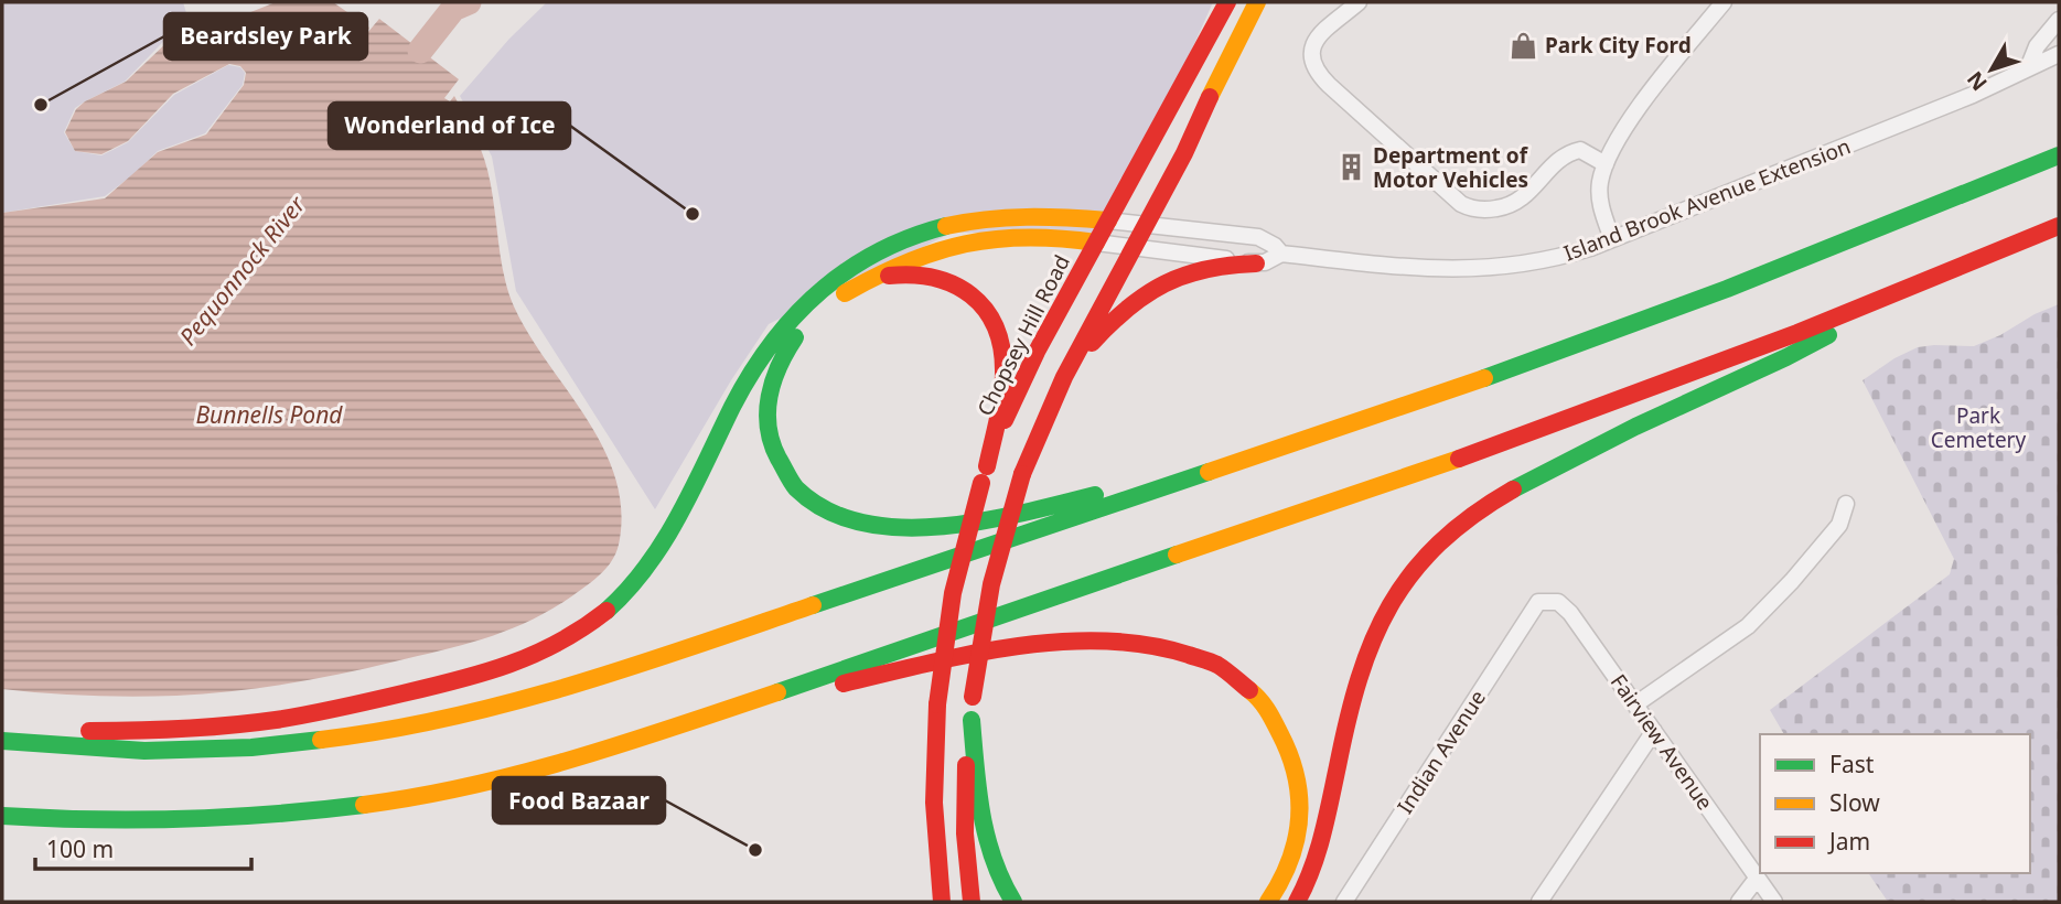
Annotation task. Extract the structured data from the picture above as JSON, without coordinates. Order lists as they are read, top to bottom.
{
  "streets": {
    "main road": ["Chopsey Hill Road"],
    "street": ["Island Brook Avenue Extension", "Fairview Avenue", "Indian Avenue"]
  },
  "crossings": [
    ["Island Brook Avenue Extension", "Chopsey Hill Road"],
    ["Fairview Avenue", "Indian Avenue"]
  ],
  "water": ["Pequonnock River", "Bunnells Pond"],
  "parks": ["Park Cemetery"],
  "places": {
    "shop": ["Park City Ford"],
    "other": ["Beardsley Park", "Wonderland of Ice", "Food Bazaar"],
    "building": ["Department of Motor Vehicles"]
  },
  "legend": ["Fast", "Slow", "Jam"],
  "scale_bar": "100 m",
  "north": "bottom left"
}
